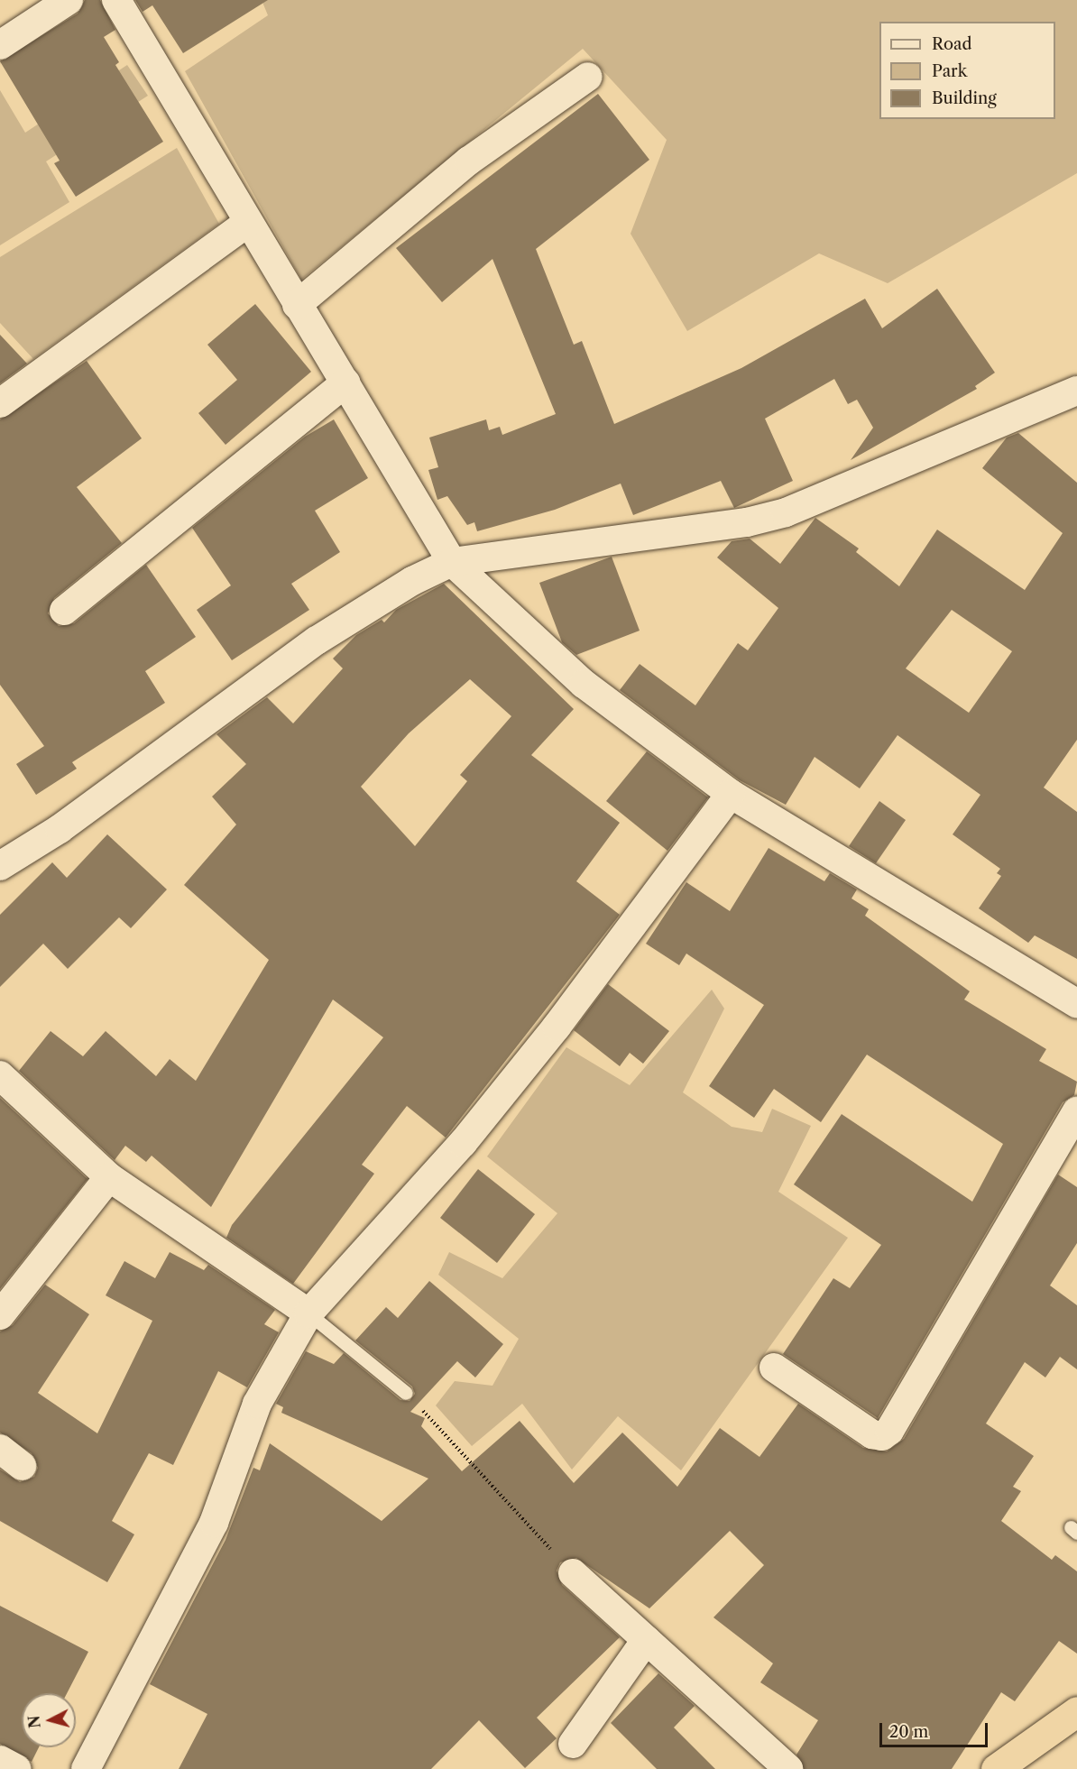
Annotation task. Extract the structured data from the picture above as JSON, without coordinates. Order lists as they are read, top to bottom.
{
  "legend": ["Road", "Park", "Building"],
  "scale_bar": "20 m",
  "north": "left"
}
